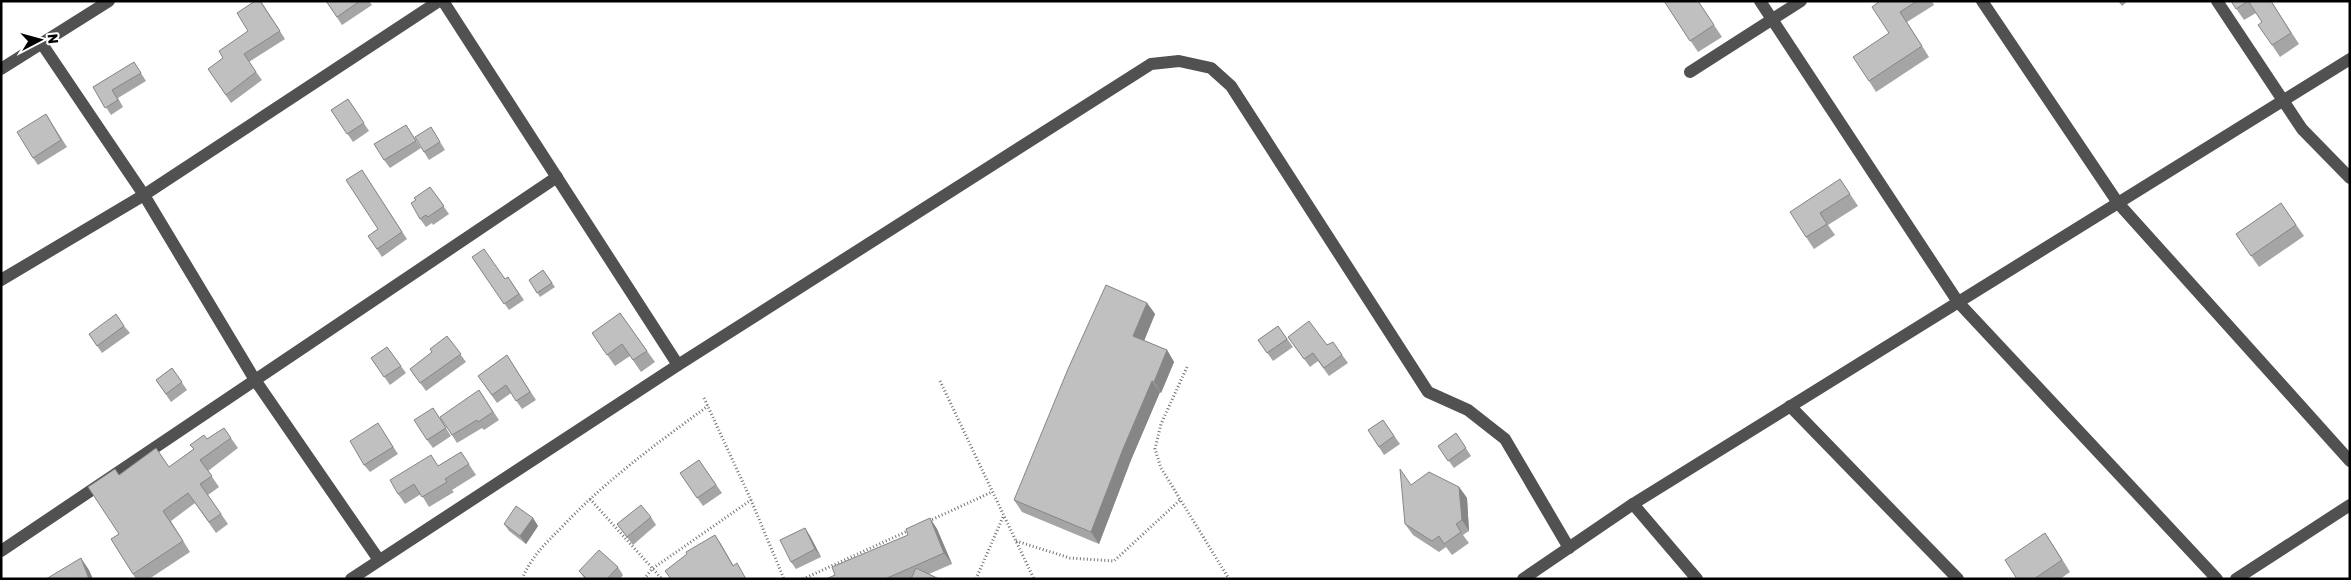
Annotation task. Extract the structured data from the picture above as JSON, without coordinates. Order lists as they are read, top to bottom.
{
  "north": "right"
}
